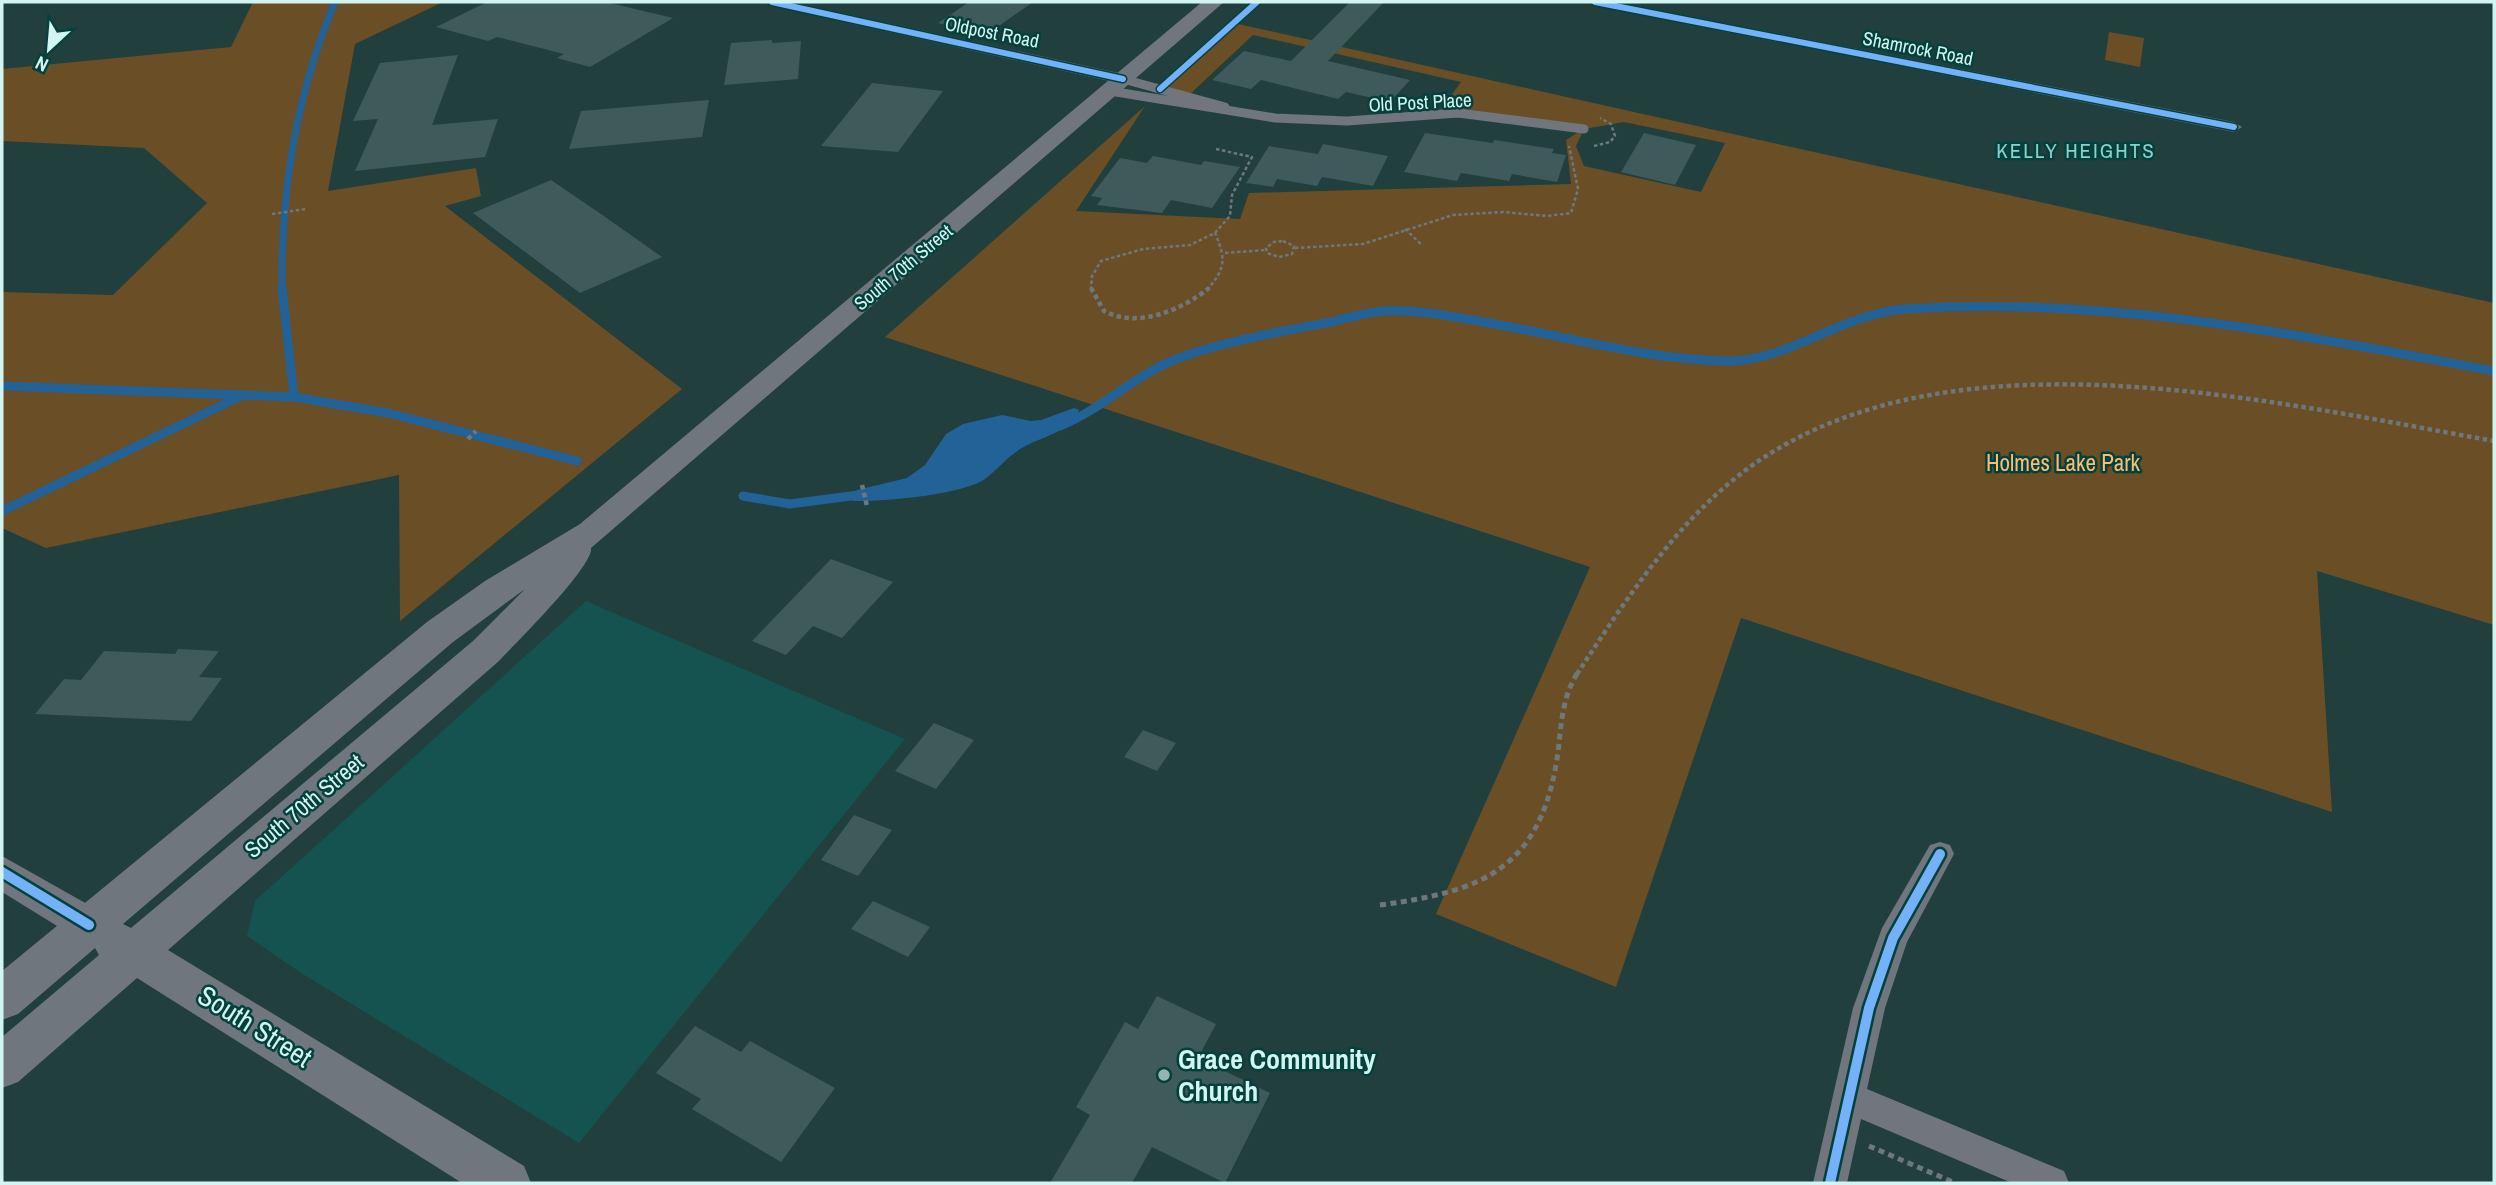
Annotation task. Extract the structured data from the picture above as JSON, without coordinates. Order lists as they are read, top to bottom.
{
  "streets": {
    "main road": ["South 70th Street", "South Street"],
    "street": ["Oldpost Road", "Shamrock Road"],
    "lane": ["Old Post Place"]
  },
  "crossings": [
    ["Oldpost Road", "Old Post Place"],
    ["Oldpost Road", "South 70th Street"],
    ["Old Post Place", "South 70th Street"],
    ["South 70th Street", "South Street"]
  ],
  "districts": ["KELLY HEIGHTS"],
  "parks": ["Holmes Lake Park"],
  "places": ["Grace Community Church"],
  "north": "bottom left"
}
